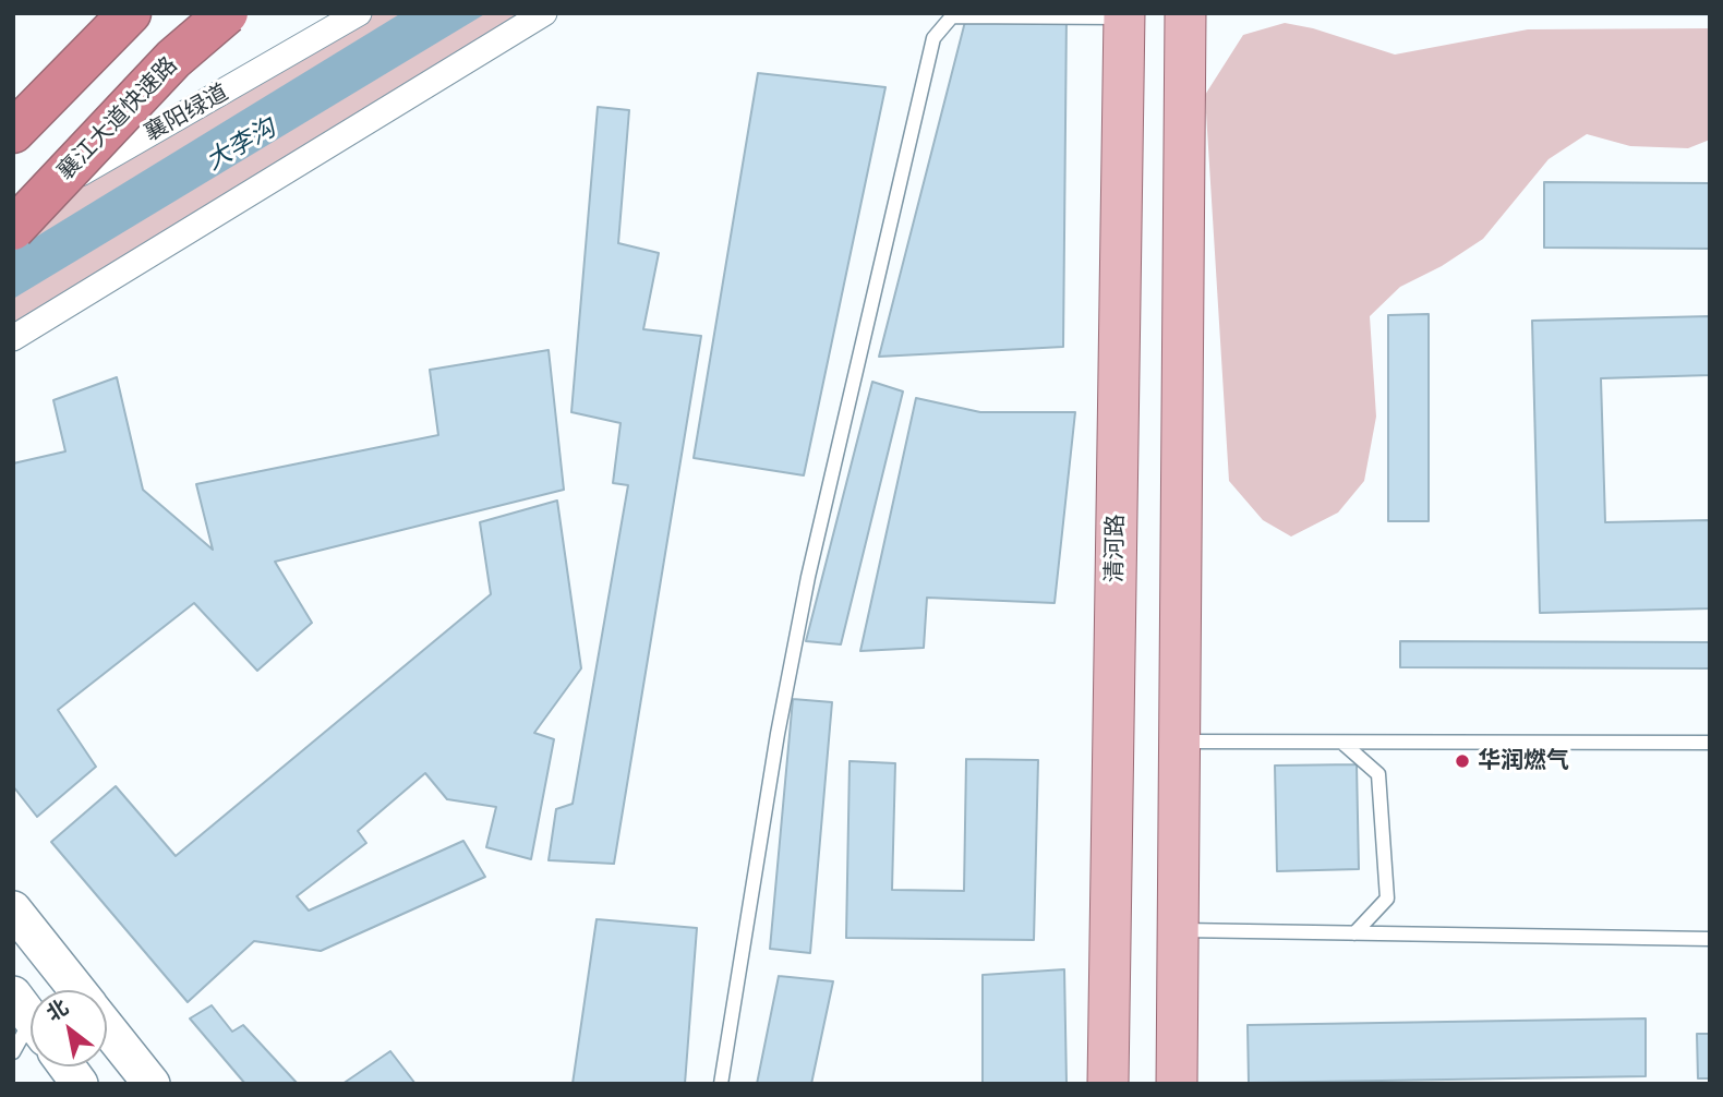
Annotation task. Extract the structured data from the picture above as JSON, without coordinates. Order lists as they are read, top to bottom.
{
  "streets": {
    "highway": ["襄江大道快速路"],
    "main road": ["清河路"],
    "street": ["襄阳绿道"]
  },
  "water": ["大李沟"],
  "places": ["华润燃气"],
  "north": "top left"
}
